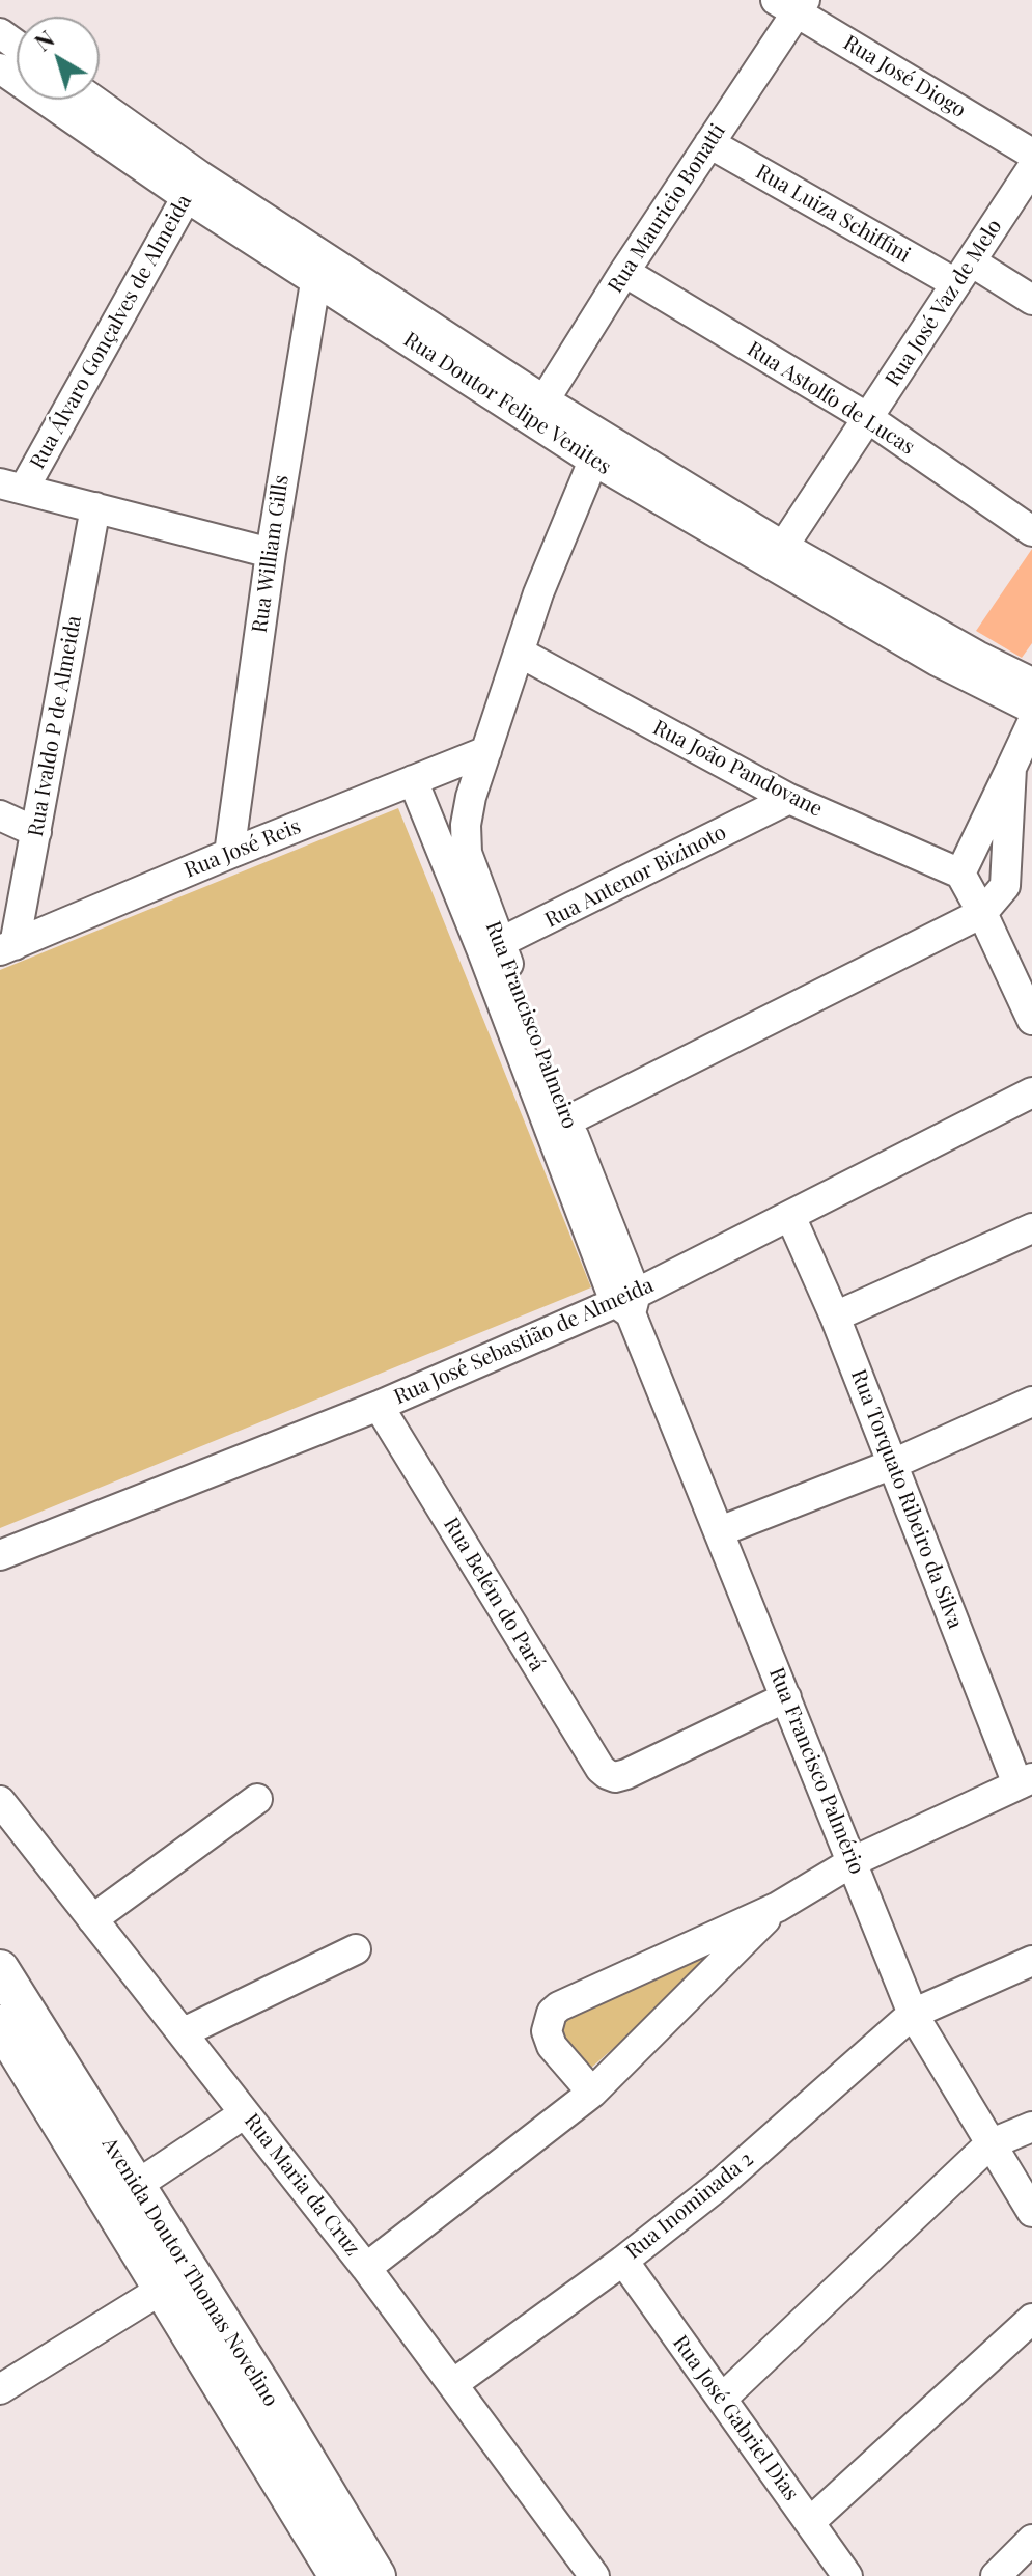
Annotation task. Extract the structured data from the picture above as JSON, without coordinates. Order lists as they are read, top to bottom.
{
  "streets": {
    "main road": ["Avenida Doutor Thomas Novelino"],
    "street": [
      "Rua José Diogo",
      "Rua Mauricio Bonatti",
      "Rua Luiza Schiffini",
      "Rua José Vaz de Melo",
      "Rua Álvaro Gonçalves de Almeida",
      "Rua Astolfo de Lucas",
      "Rua Doutor Felipe Venites",
      "Rua William Gills",
      "Rua Ivaldo P de Almeida",
      "Rua João Pandovane",
      "Rua José Reis",
      "Rua Antenor Bizinoto",
      "Rua Francisco Palmeiro",
      "Rua José Sebastião de Almeida",
      "Rua Torquato Ribeiro da Silva",
      "Rua Belém do Pará",
      "Rua Francisco Palmério",
      "Rua Maria da Cruz",
      "Rua Inominada 2",
      "Rua José Gabriel Dias"
    ]
  },
  "crossings": [
    ["Rua José Diogo", "Rua Mauricio Bonatti"],
    ["Rua Mauricio Bonatti", "Rua Luiza Schiffini"],
    ["Rua Mauricio Bonatti", "Rua Astolfo de Lucas"],
    ["Rua Mauricio Bonatti", "Rua Doutor Felipe Venites"],
    ["Rua Luiza Schiffini", "Rua José Vaz de Melo"],
    ["Rua José Vaz de Melo", "Rua Astolfo de Lucas"],
    ["Rua José Vaz de Melo", "Rua Doutor Felipe Venites"],
    ["Rua Álvaro Gonçalves de Almeida", "Rua Doutor Felipe Venites"],
    ["Rua Doutor Felipe Venites", "Rua William Gills"],
    ["Rua William Gills", "Rua José Reis"],
    ["Rua Ivaldo P de Almeida", "Rua José Reis"],
    ["Rua João Pandovane", "Rua Antenor Bizinoto"],
    ["Rua José Reis", "Rua Francisco Palmeiro"],
    ["Rua Antenor Bizinoto", "Rua Francisco Palmeiro"],
    ["Rua Francisco Palmeiro", "Rua José Sebastião de Almeida"],
    ["Rua Francisco Palmeiro", "Rua Francisco Palmério"],
    ["Rua José Sebastião de Almeida", "Rua Torquato Ribeiro da Silva"],
    ["Rua José Sebastião de Almeida", "Rua Belém do Pará"],
    ["Rua José Sebastião de Almeida", "Rua Francisco Palmério"],
    ["Rua Belém do Pará", "Rua Francisco Palmério"],
    ["Rua Francisco Palmério", "Rua Inominada 2"],
    ["Rua Maria da Cruz", "Rua Inominada 2"],
    ["Rua Inominada 2", "Rua José Gabriel Dias"]
  ],
  "north": "top left"
}
